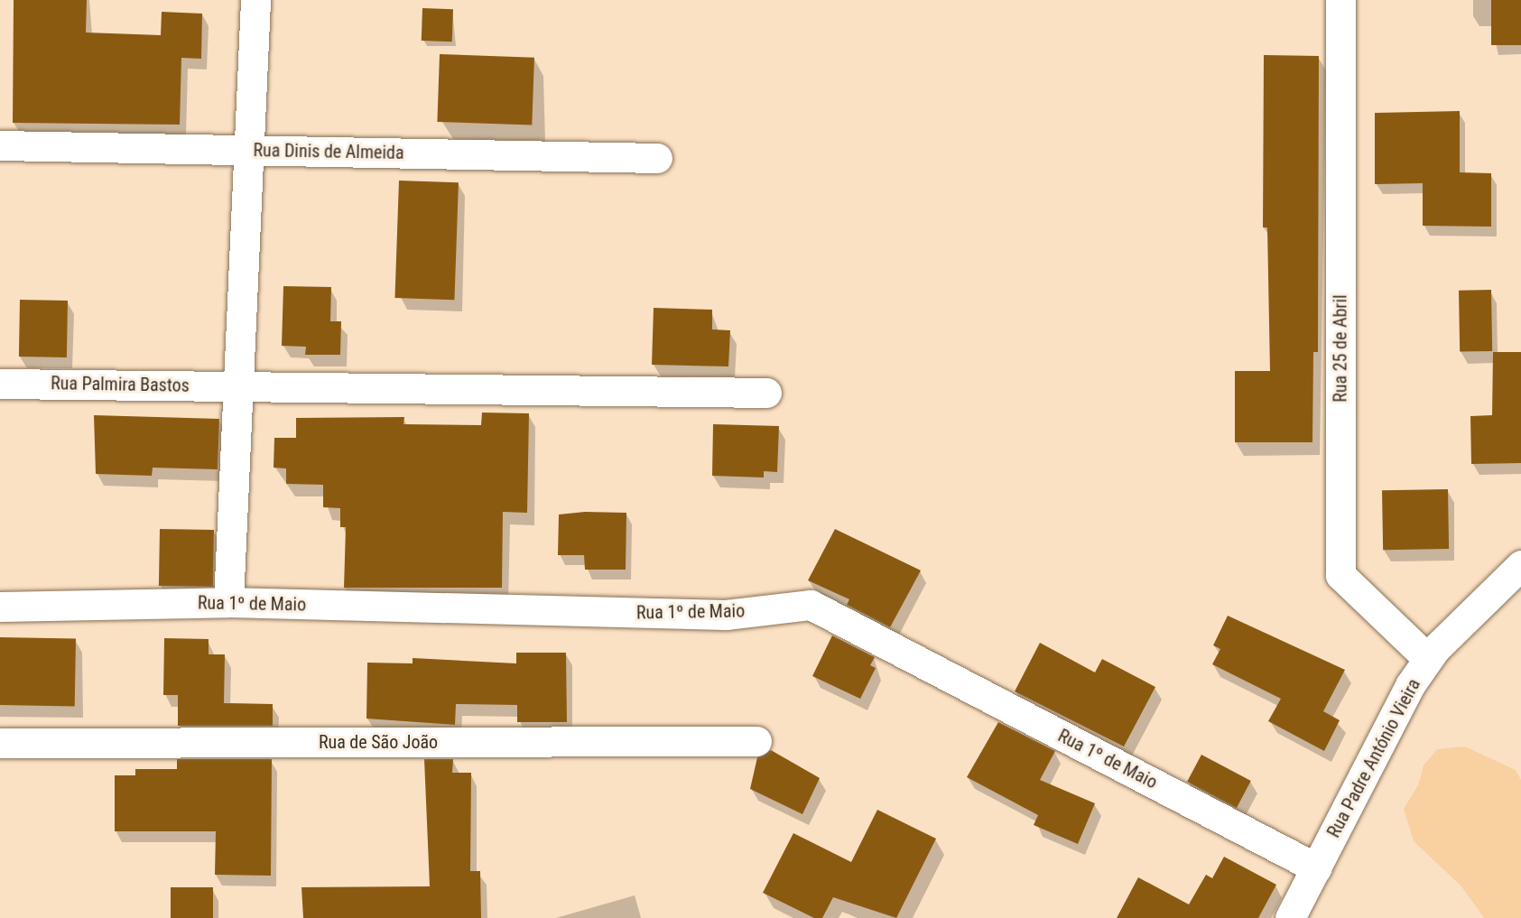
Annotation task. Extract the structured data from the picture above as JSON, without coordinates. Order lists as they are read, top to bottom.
{
  "streets": {
    "street": [
      "Rua Dinis de Almeida",
      "Rua 25 de Abril",
      "Rua Palmira Bastos",
      "Rua 1º de Maio",
      "Rua de São João",
      "Rua Padre António Vieira"
    ]
  },
  "crossings": [
    ["Rua 25 de Abril", "Rua Padre António Vieira"],
    ["Rua 1º de Maio", "Rua Padre António Vieira"]
  ]
}
